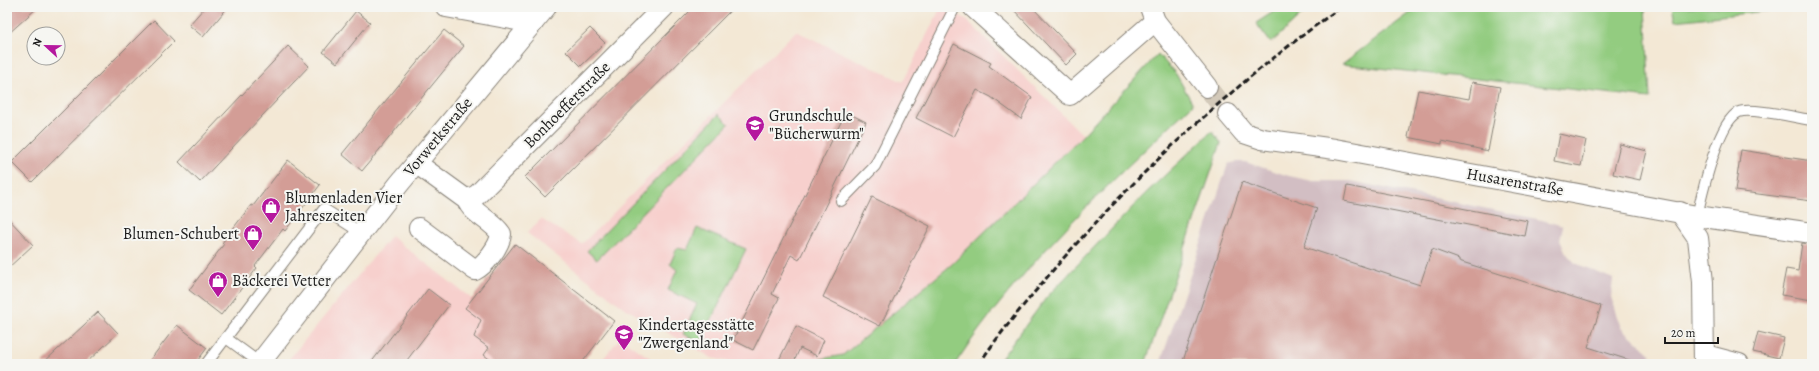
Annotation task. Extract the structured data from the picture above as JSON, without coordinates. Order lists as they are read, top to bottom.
{
  "streets": {
    "street": ["Bonhoefferstraße", "Vorwerkstraße", "Husarenstraße"]
  },
  "places": {
    "school or university": ["Grundschule \"Bücherwurm\"", "Kindertagesstätte \"Zwergenland\""],
    "shop": ["Blumenladen Vier Jahreszeiten", "Blumen-Schubert", "Bäckerei Vetter"]
  },
  "scale_bar": "20 m",
  "north": "left"
}
